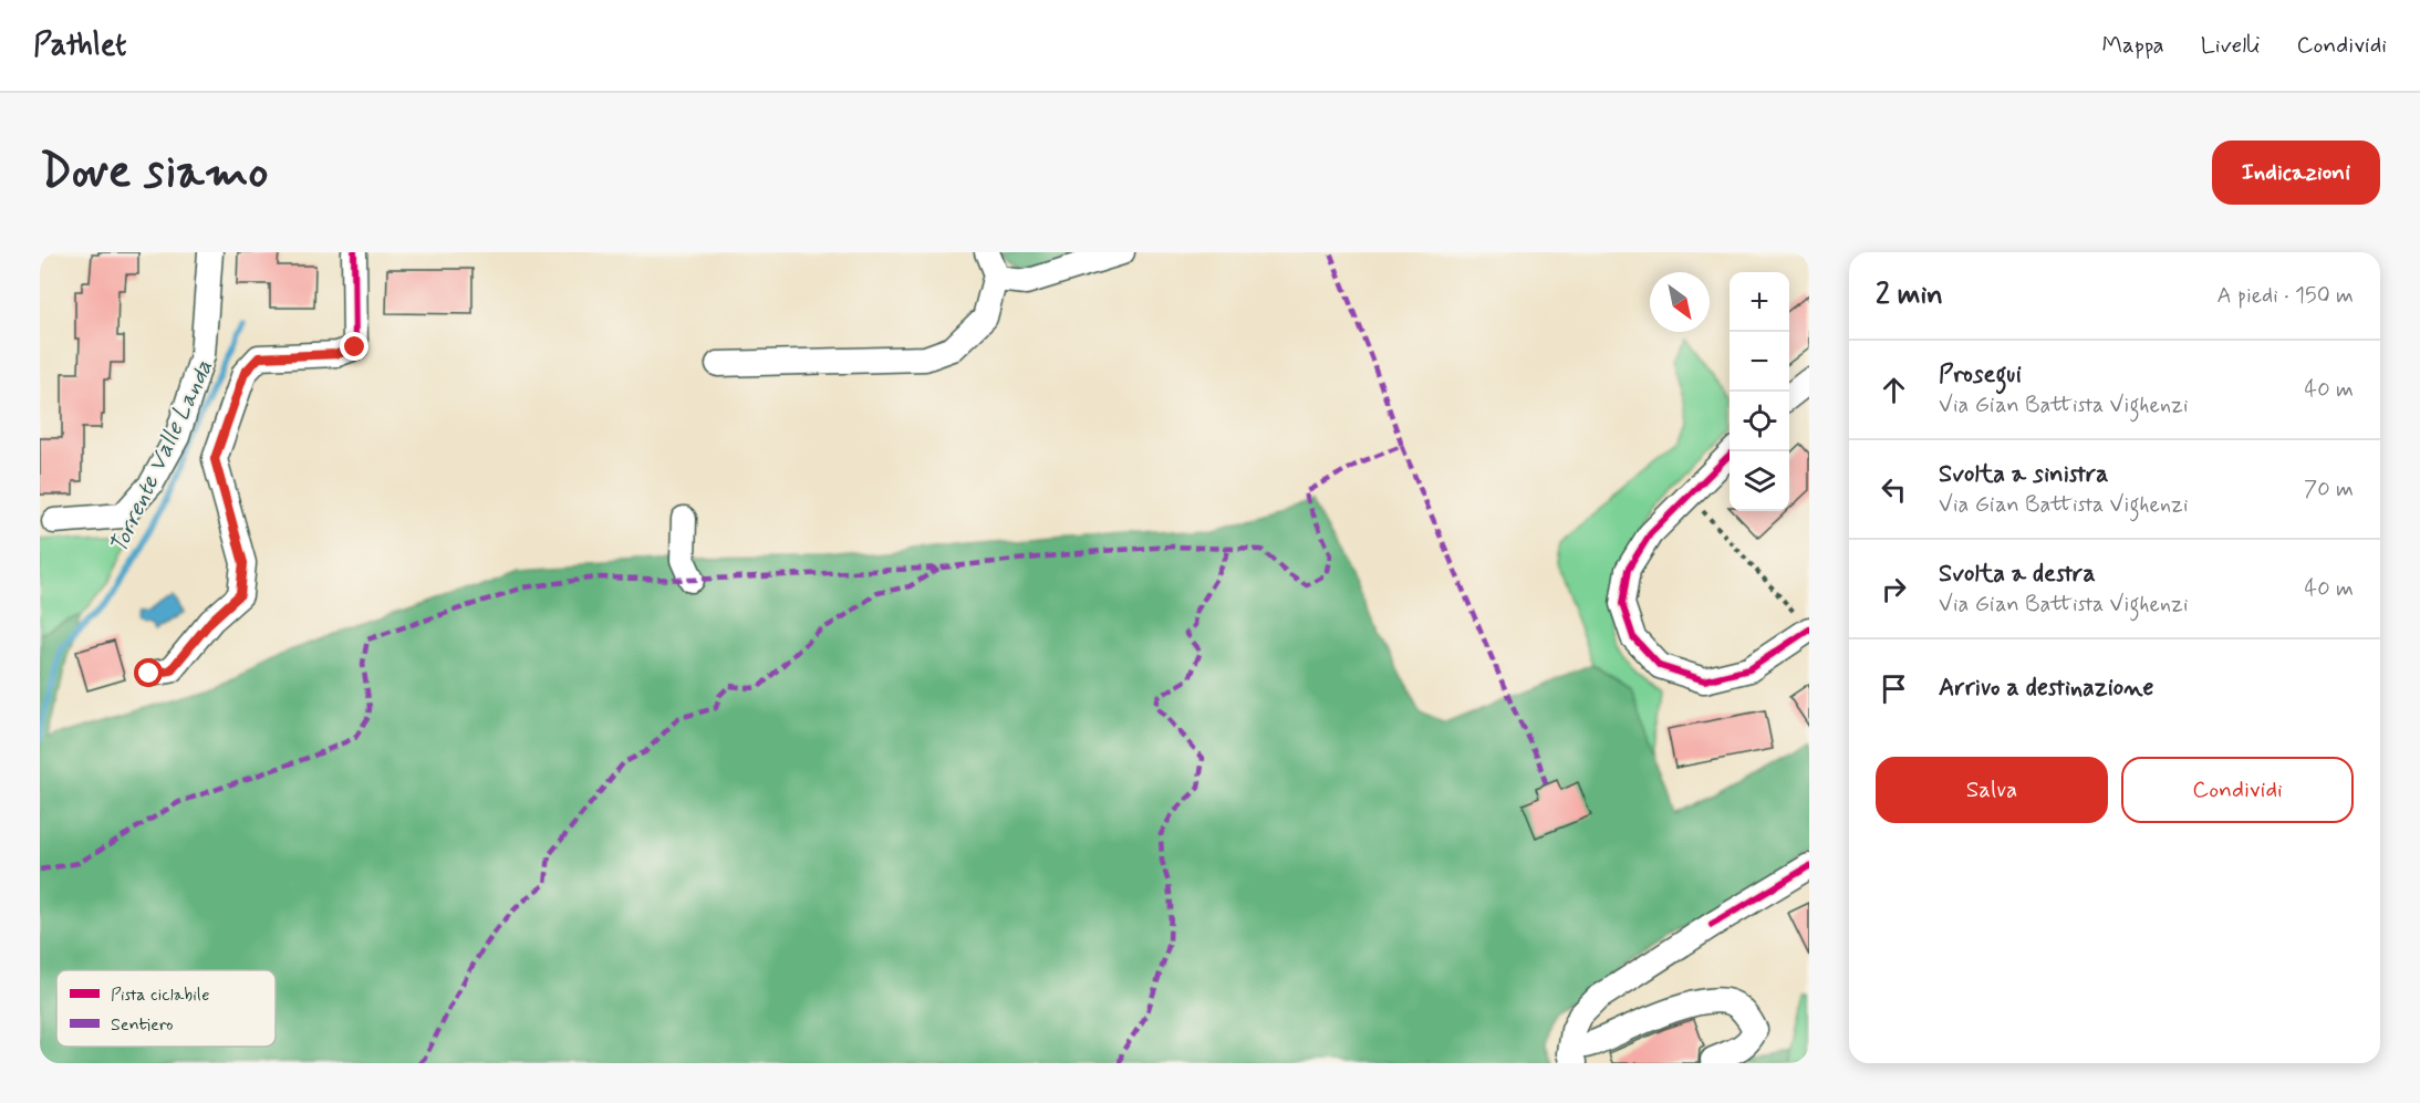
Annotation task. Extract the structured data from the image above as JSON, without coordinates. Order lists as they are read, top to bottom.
{
  "water": ["Torrente Valle Landa"],
  "legend": ["Pista ciclabile", "Sentiero"],
  "north": "bottom right",
  "page": {
    "header": "Pathlet",
    "nav": ["Mappa", "Livelli", "Condividi"],
    "buttons": [
      "Indicazioni",
      ["Salva", "Condividi"]
    ],
    "title": "Dove siamo",
    "heading": ["2 min", "A piedi · 150 m"],
    "map_buttons": ["+", "−"],
    "list": [
      ["Prosegui", "Via Gian Battista Vighenzi", "40 m"],
      ["Svolta a sinistra", "Via Gian Battista Vighenzi", "70 m"],
      ["Svolta a destra", "Via Gian Battista Vighenzi", "40 m"],
      "Arrivo a destinazione"
    ]
  }
}
